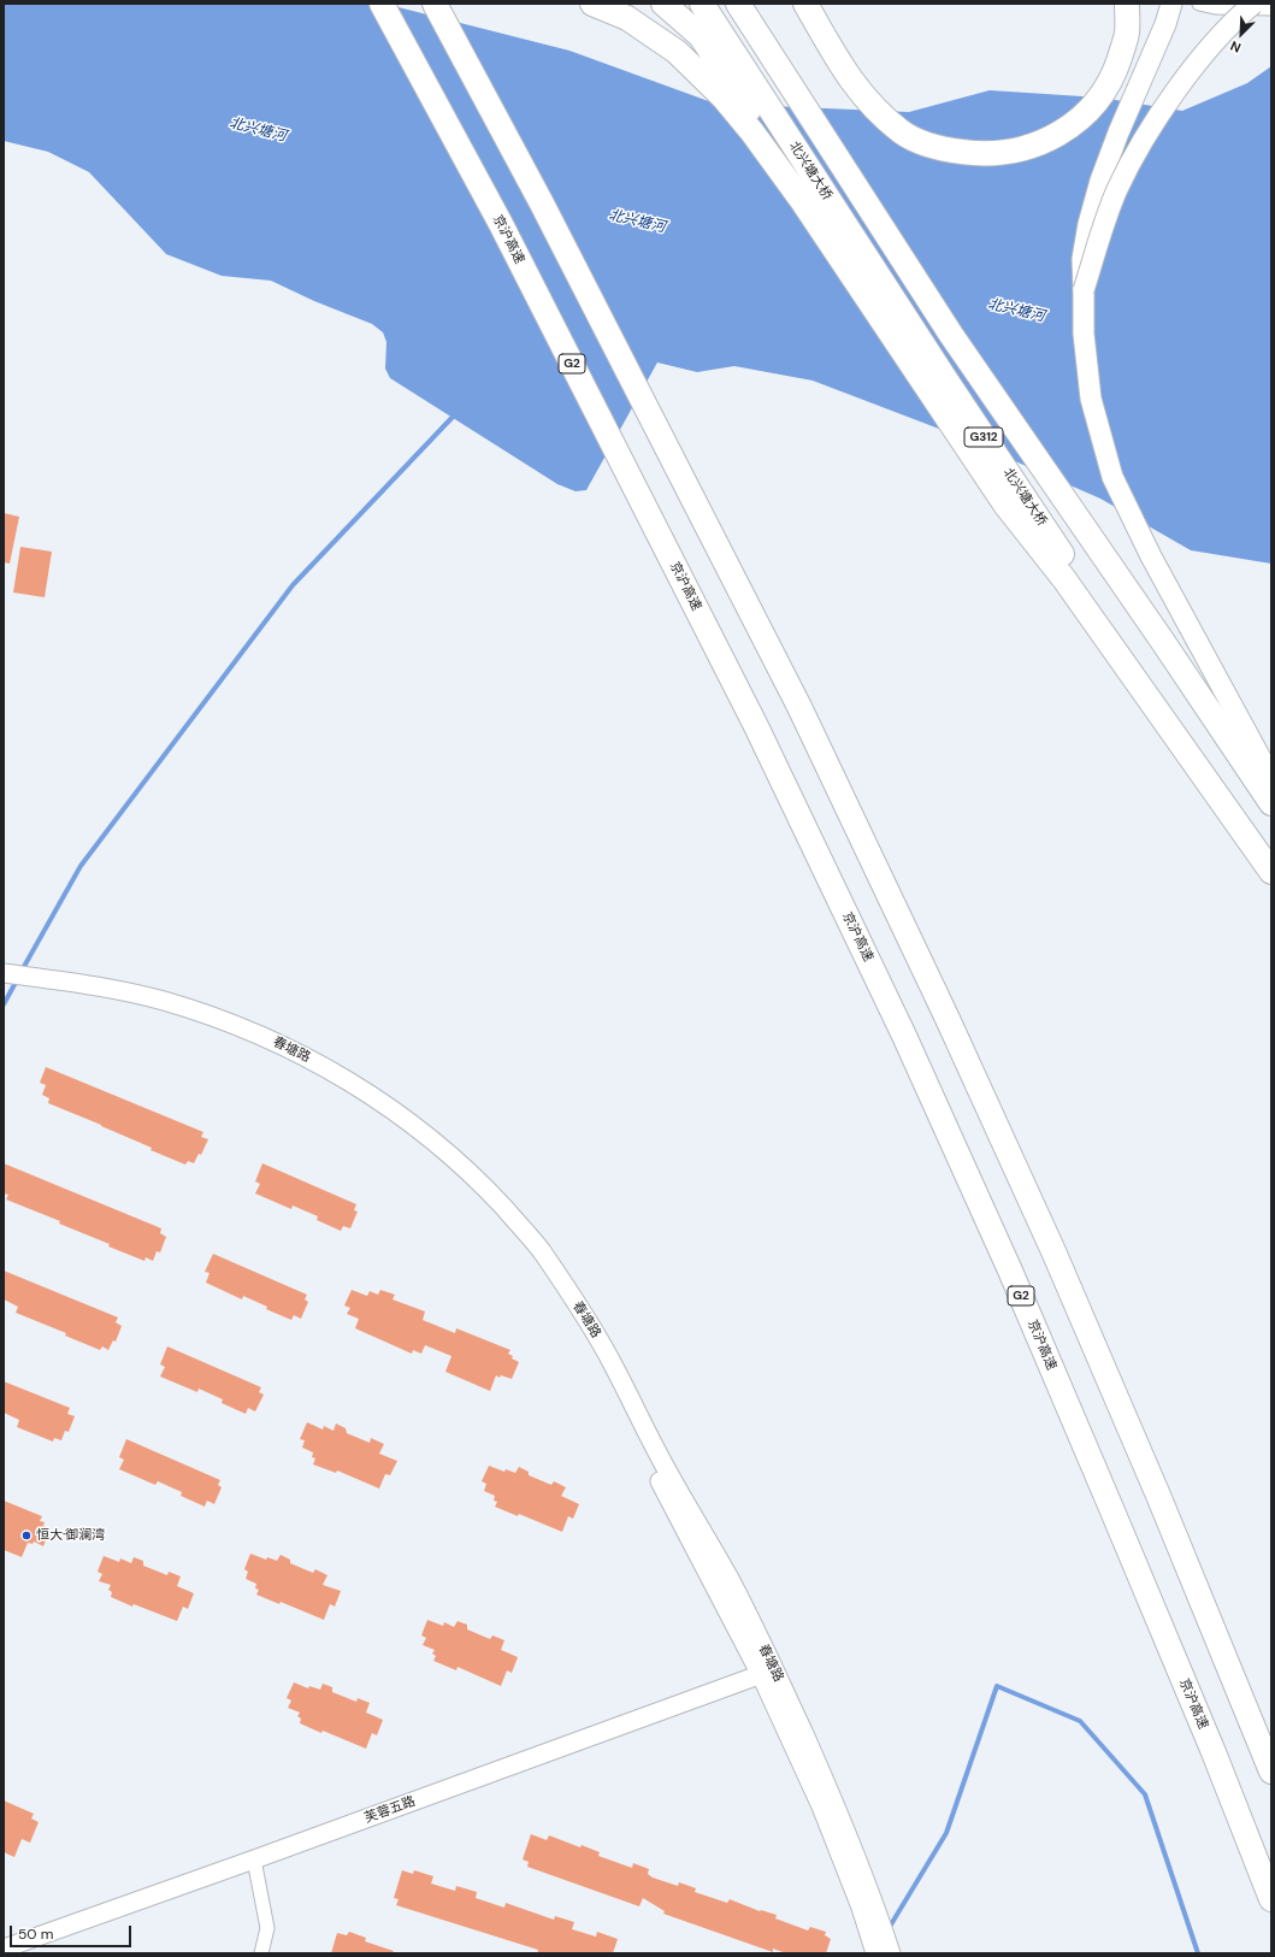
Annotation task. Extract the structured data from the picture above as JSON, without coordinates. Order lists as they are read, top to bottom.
{
  "streets": {
    "highway": [
      "北兴塘大桥",
      "京沪高速",
      "G2",
      "G312"
    ],
    "street": ["春塘路", "芙蓉五路"]
  },
  "crossings": [
    ["春塘路", "芙蓉五路"]
  ],
  "water": ["北兴塘河"],
  "places": ["恒大·御澜湾"],
  "scale_bar": "50 m",
  "north": "bottom left"
}
